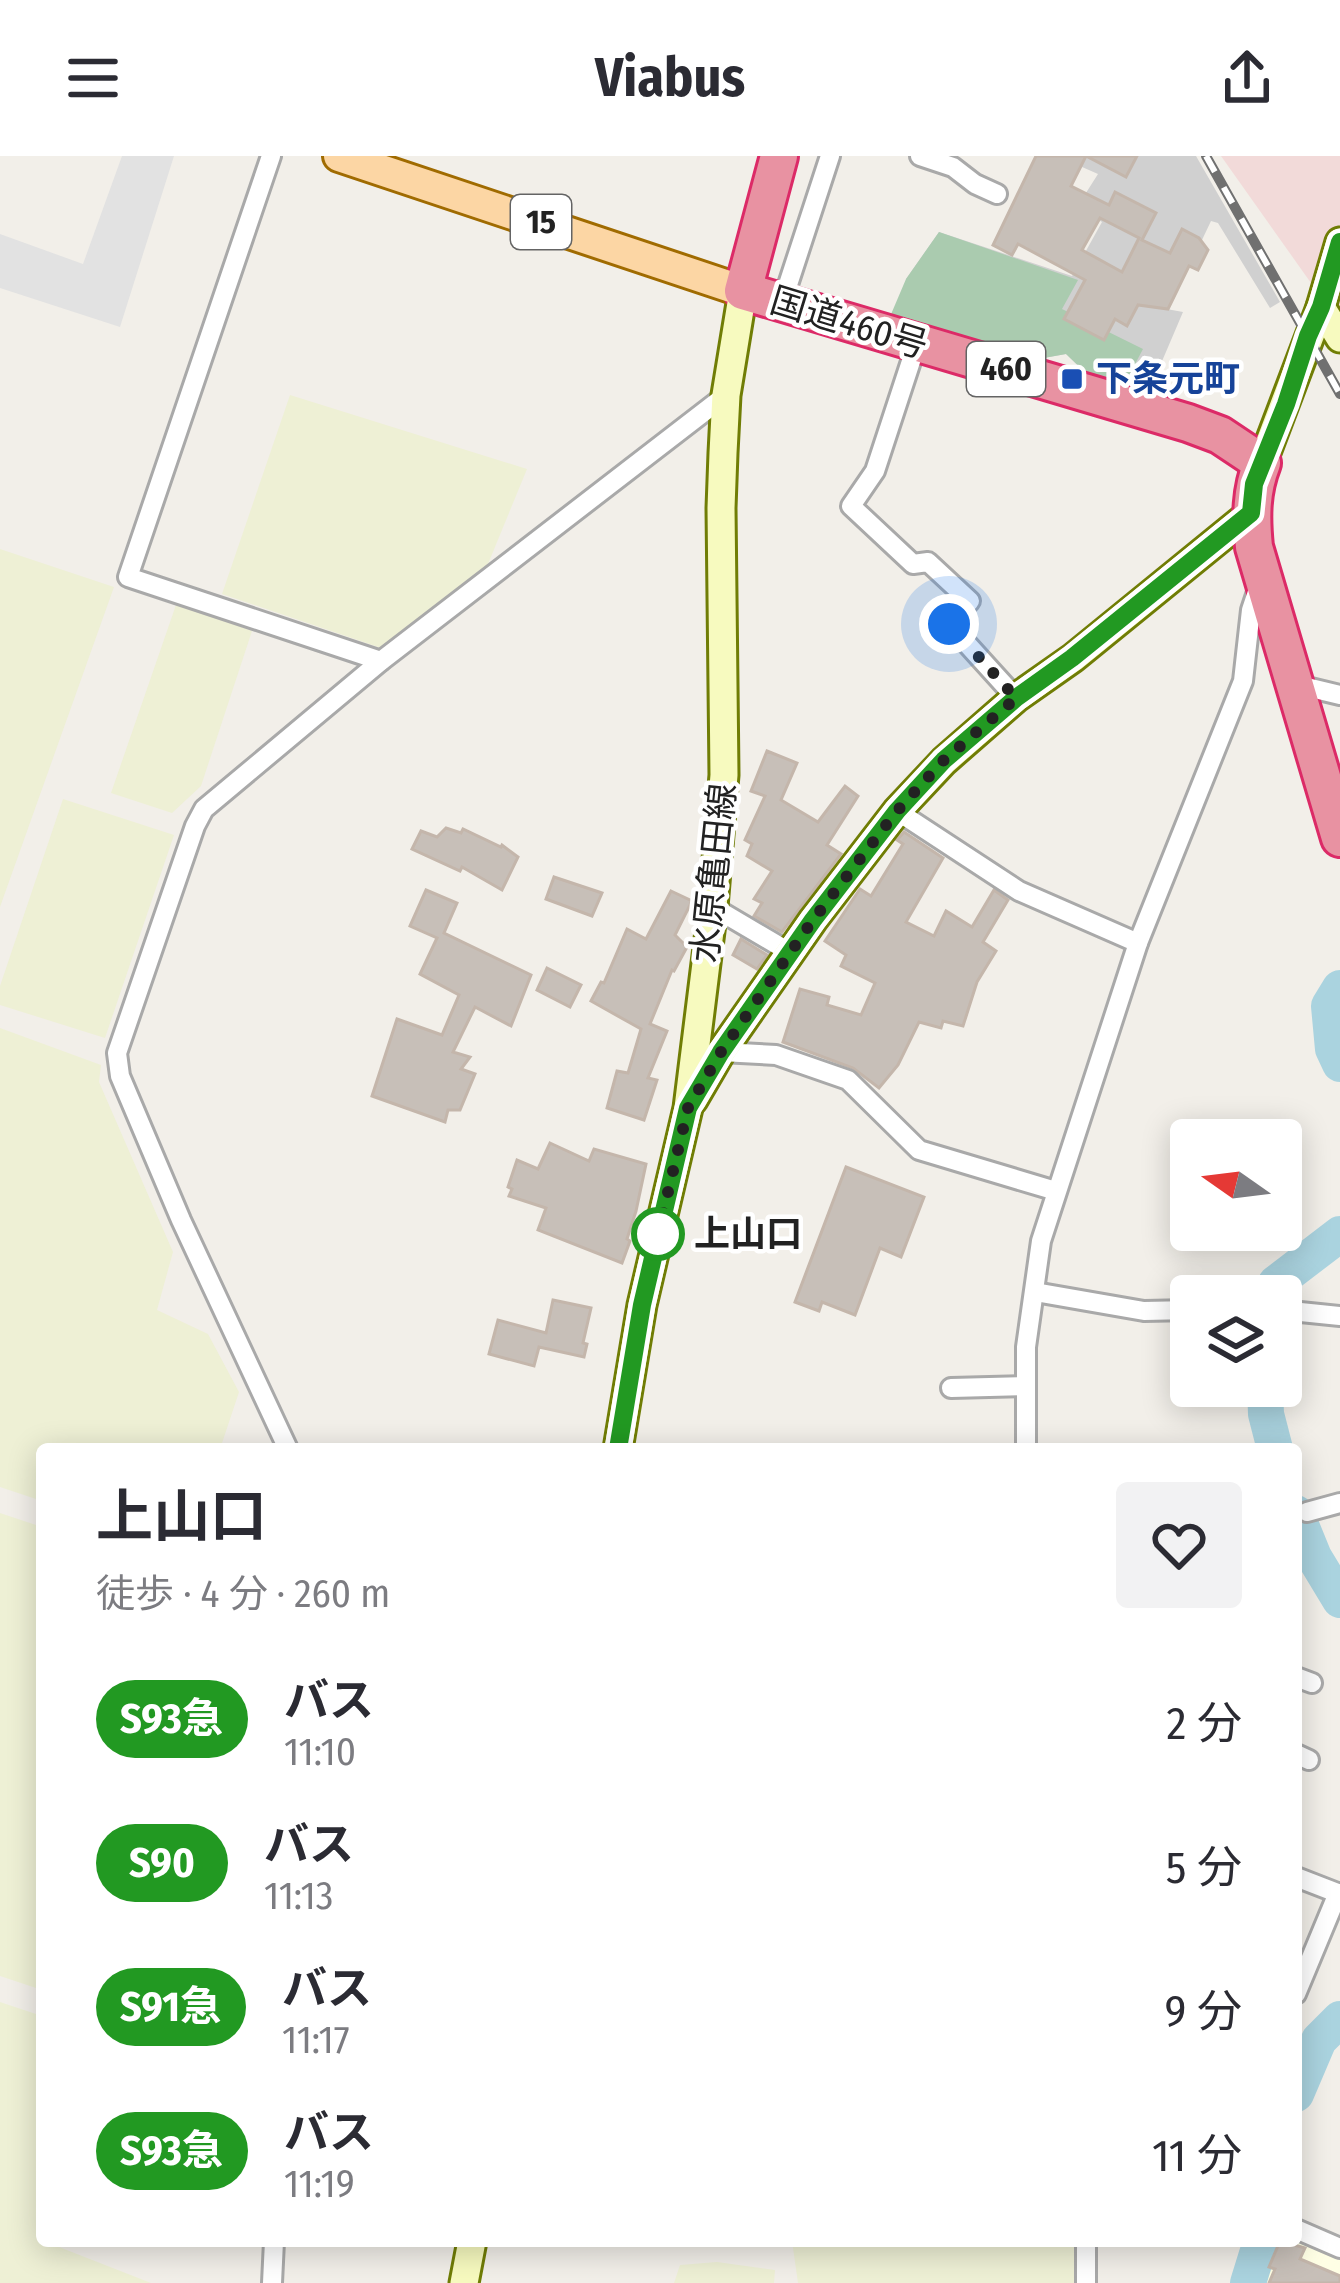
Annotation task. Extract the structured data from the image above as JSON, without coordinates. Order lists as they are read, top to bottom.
{
  "streets": {
    "highway": ["国道460号", "460"],
    "main road": ["15", "水原亀田線"]
  },
  "crossings": [
    ["15", "国道460号"],
    ["15", "水原亀田線"],
    ["国道460号", "水原亀田線"]
  ],
  "places": {
    "transit": ["下条元町"],
    "other": ["上山口"]
  },
  "lines": ["bus line S93急"],
  "north": "left",
  "page": {
    "header": "Viabus",
    "heading": ["上山口", "徒歩 · 4 分 · 260 m"],
    "list": [
      {
        "mark": "S93急",
        "name": "バス",
        "note": "11:10",
        "value": "2 分"
      },
      {
        "mark": "S90",
        "name": "バス",
        "note": "11:13",
        "value": "5 分"
      },
      {
        "mark": "S91急",
        "name": "バス",
        "note": "11:17",
        "value": "9 分"
      },
      {
        "mark": "S93急",
        "name": "バス",
        "note": "11:19",
        "value": "11 分"
      }
    ]
  }
}
